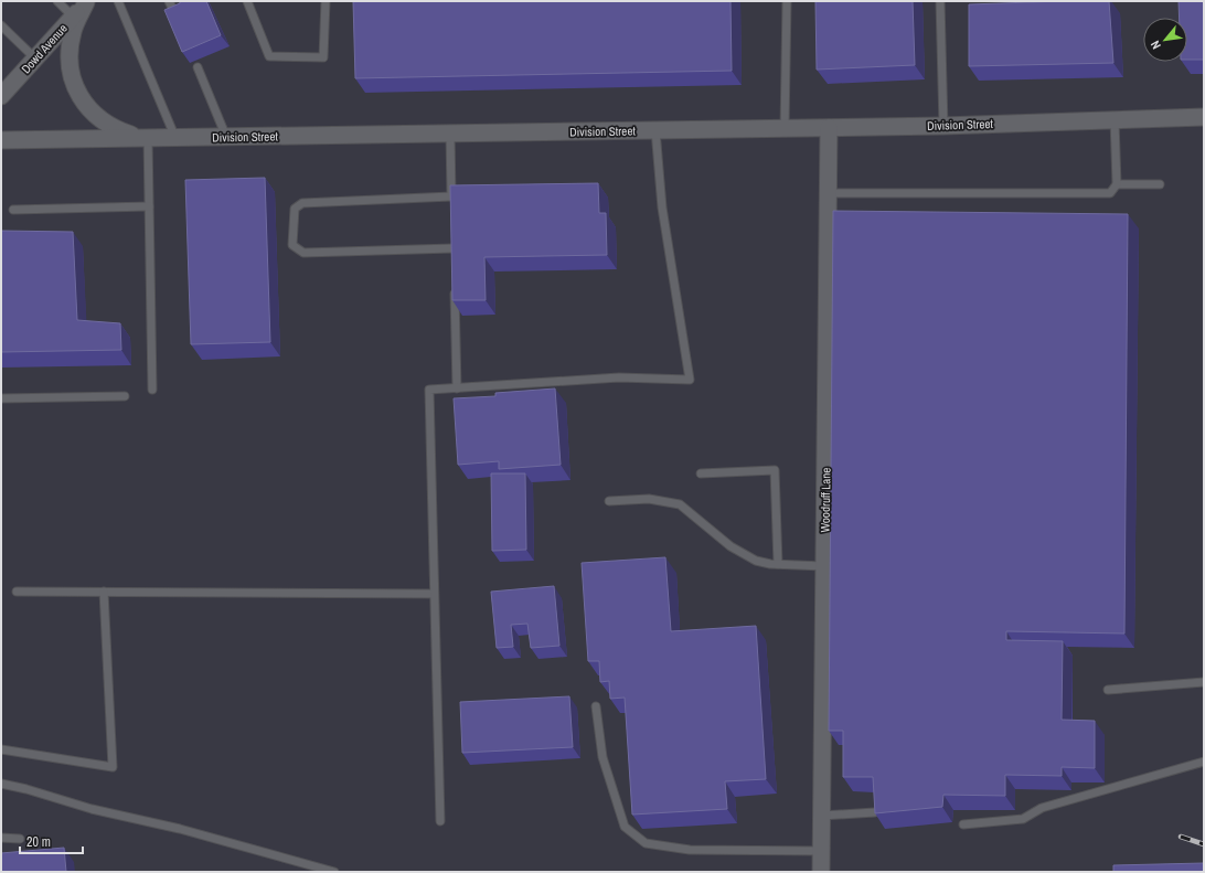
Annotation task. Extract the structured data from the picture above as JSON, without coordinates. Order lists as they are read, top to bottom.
{
  "streets": {
    "street": ["Dowd Avenue", "Division Street", "Woodruff Lane"]
  },
  "crossings": [
    ["Division Street", "Woodruff Lane"]
  ],
  "scale_bar": "20 m",
  "north": "bottom left"
}
